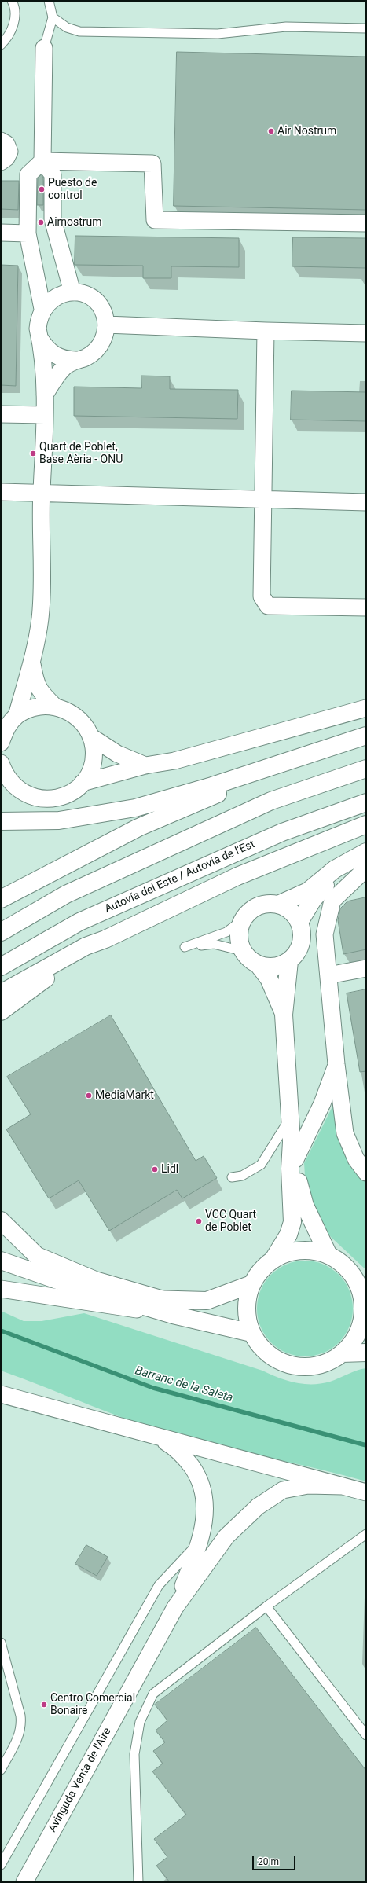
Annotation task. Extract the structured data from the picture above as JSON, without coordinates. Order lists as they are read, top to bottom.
{
  "streets": {
    "main road": ["Autovía del Este / Autovia de l'Est"],
    "street": ["Avinguda Venta de l'Aire"]
  },
  "water": ["Barranc de la Saleta"],
  "places": [
    "Air Nostrum",
    "Puesto de control",
    "Airnostrum",
    "Quart de Poblet, Base Aèria - ONU",
    "MediaMarkt",
    "Lidl",
    "VCC Quart de Poblet",
    "Centro Comercial Bonaire"
  ],
  "scale_bar": "20 m"
}
